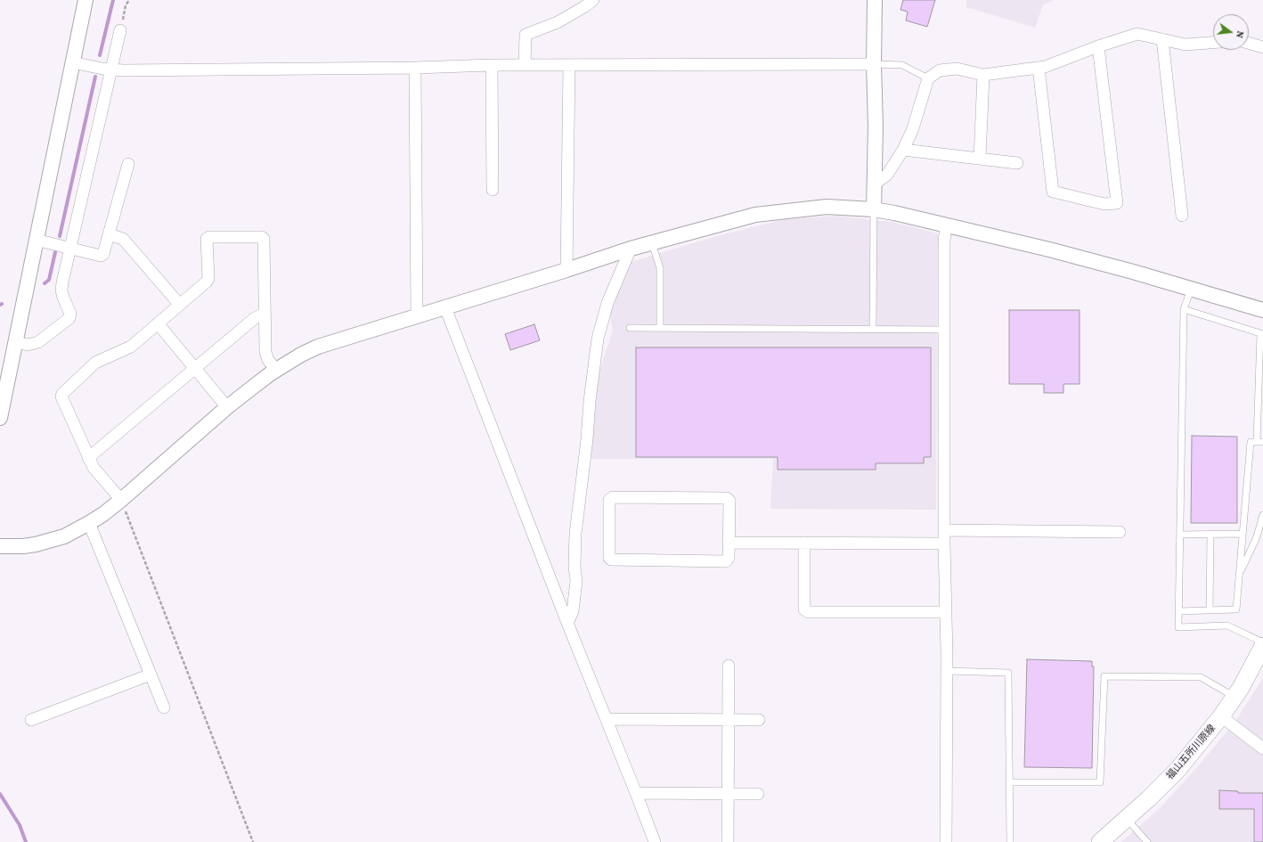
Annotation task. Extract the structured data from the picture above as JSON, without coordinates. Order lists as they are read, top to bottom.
{
  "streets": {
    "main road": ["福山五所川原線"]
  },
  "north": "right"
}
